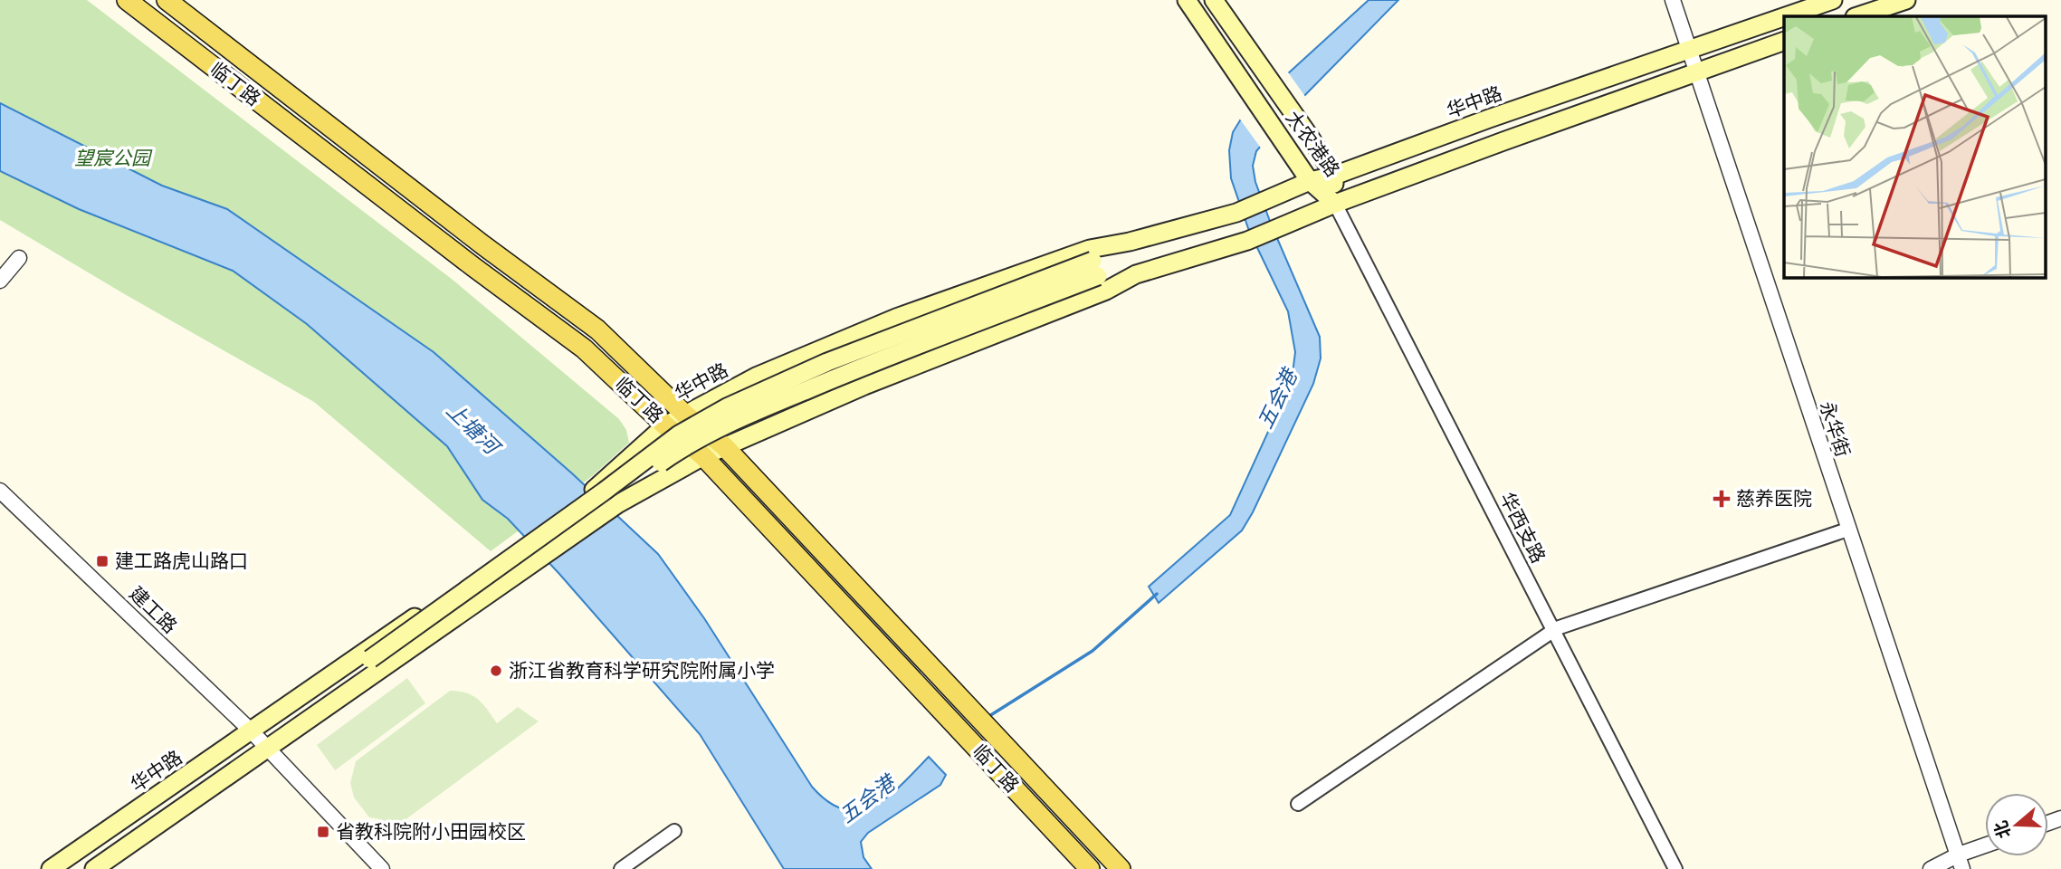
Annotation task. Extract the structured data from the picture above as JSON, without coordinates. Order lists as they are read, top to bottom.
{
  "streets": {
    "main road": ["临丁路", "华中路", "大农港路"],
    "street": ["永华街", "华西支路", "建工路"]
  },
  "crossings": [
    ["临丁路", "华中路"],
    ["华中路", "大农港路"],
    ["华中路", "永华街"],
    ["华中路", "华西支路"],
    ["华中路", "建工路"],
    ["大农港路", "华西支路"]
  ],
  "water": ["五会港", "上塘河"],
  "parks": ["望宸公园"],
  "places": {
    "health": ["慈养医院"],
    "transit": ["建工路虎山路口", "省教科院附小田园校区"],
    "other": ["浙江省教育科学研究院附属小学"]
  },
  "north": "left"
}
